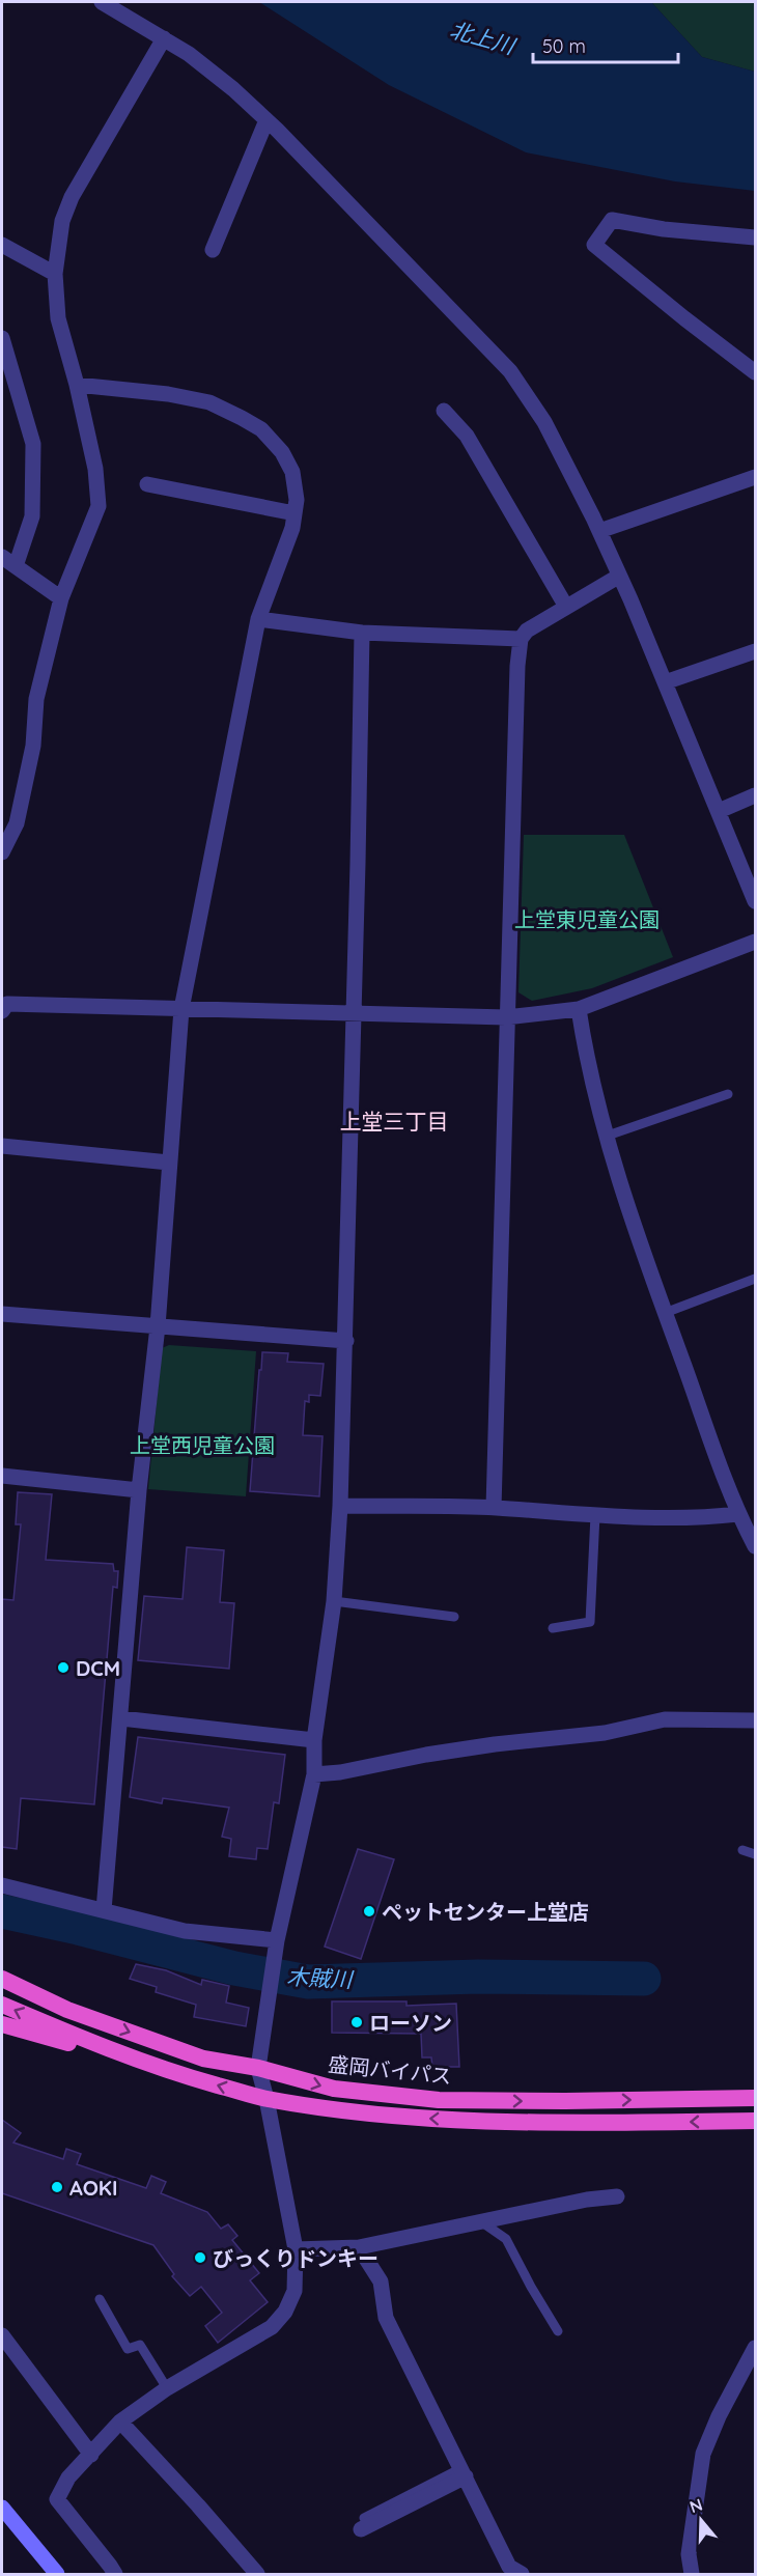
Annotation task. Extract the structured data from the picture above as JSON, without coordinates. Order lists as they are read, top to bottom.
{
  "streets": {
    "highway": ["盛岡バイパス"]
  },
  "districts": ["上堂三丁目"],
  "water": ["北上川", "木賊川"],
  "parks": ["上堂東児童公園", "上堂西児童公園"],
  "places": [
    "DCM",
    "ペットセンター上堂店",
    "ローソン",
    "AOKI",
    "びっくりドンキー"
  ],
  "scale_bar": "50 m",
  "north": "top"
}
